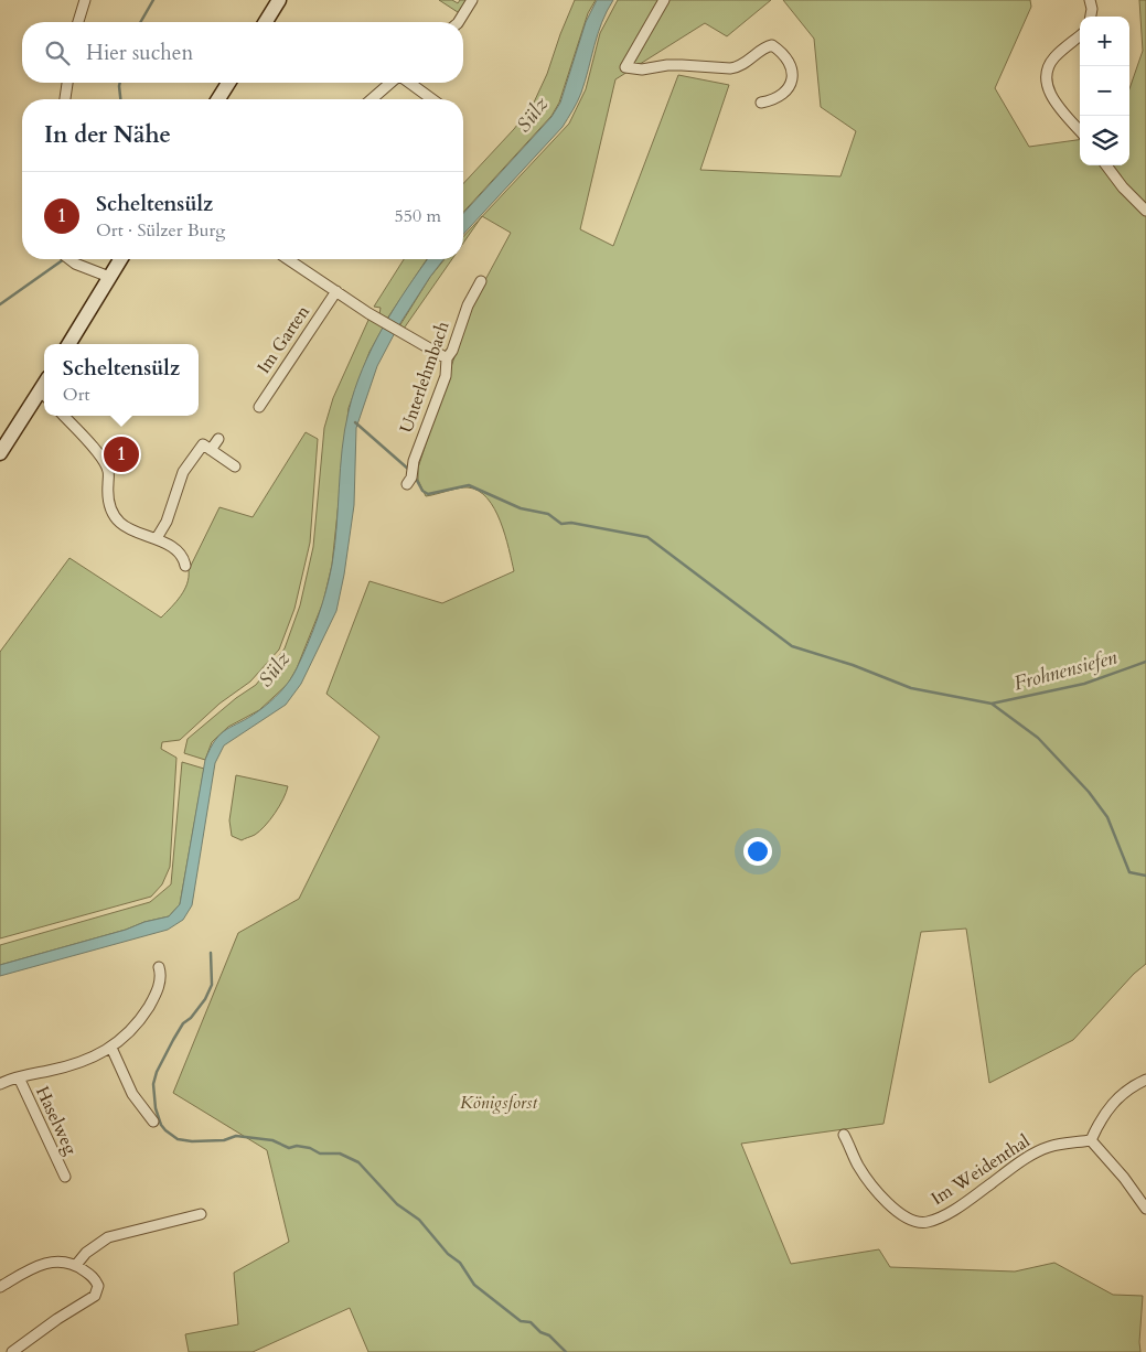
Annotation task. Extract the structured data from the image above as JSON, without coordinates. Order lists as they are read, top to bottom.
{
  "streets": {
    "street": [
      "Im Garten",
      "Unterlehmbach",
      "Haselweg",
      "Im Weidenthal"
    ]
  },
  "water": ["Sülz", "Frohnensiefen"],
  "parks": ["Königsforst"],
  "page": {
    "map_buttons": ["+", "−"],
    "search": "Hier suchen",
    "heading": "In der Nähe",
    "list": [
      {
        "mark": "1",
        "name": "Scheltensülz",
        "note": "Ort · Sülzer Burg",
        "value": "550 m"
      }
    ],
    "popup": ["Scheltensülz", "Ort"],
    "pins": "1"
  }
}
